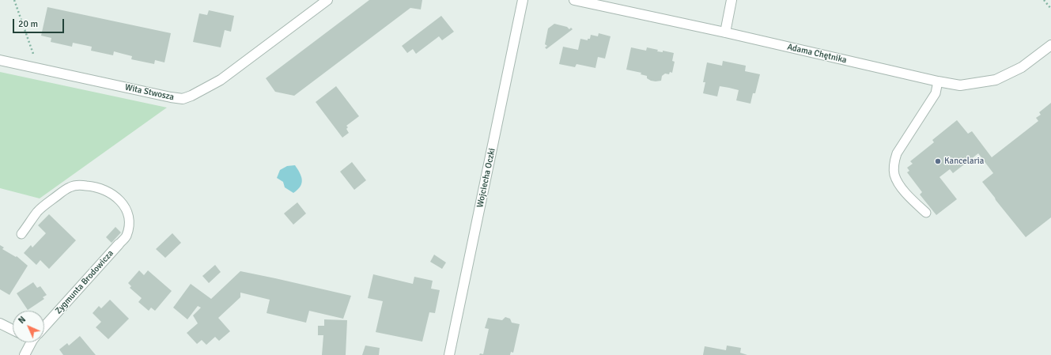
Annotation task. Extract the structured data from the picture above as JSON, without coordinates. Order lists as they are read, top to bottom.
{
  "streets": {
    "street": [
      "Adama Chętnika",
      "Wita Stwosza",
      "Wojciecha Oczki",
      "Zygmunta Brodowicza"
    ]
  },
  "places": ["Kancelaria"],
  "scale_bar": "20 m",
  "north": "top left"
}
